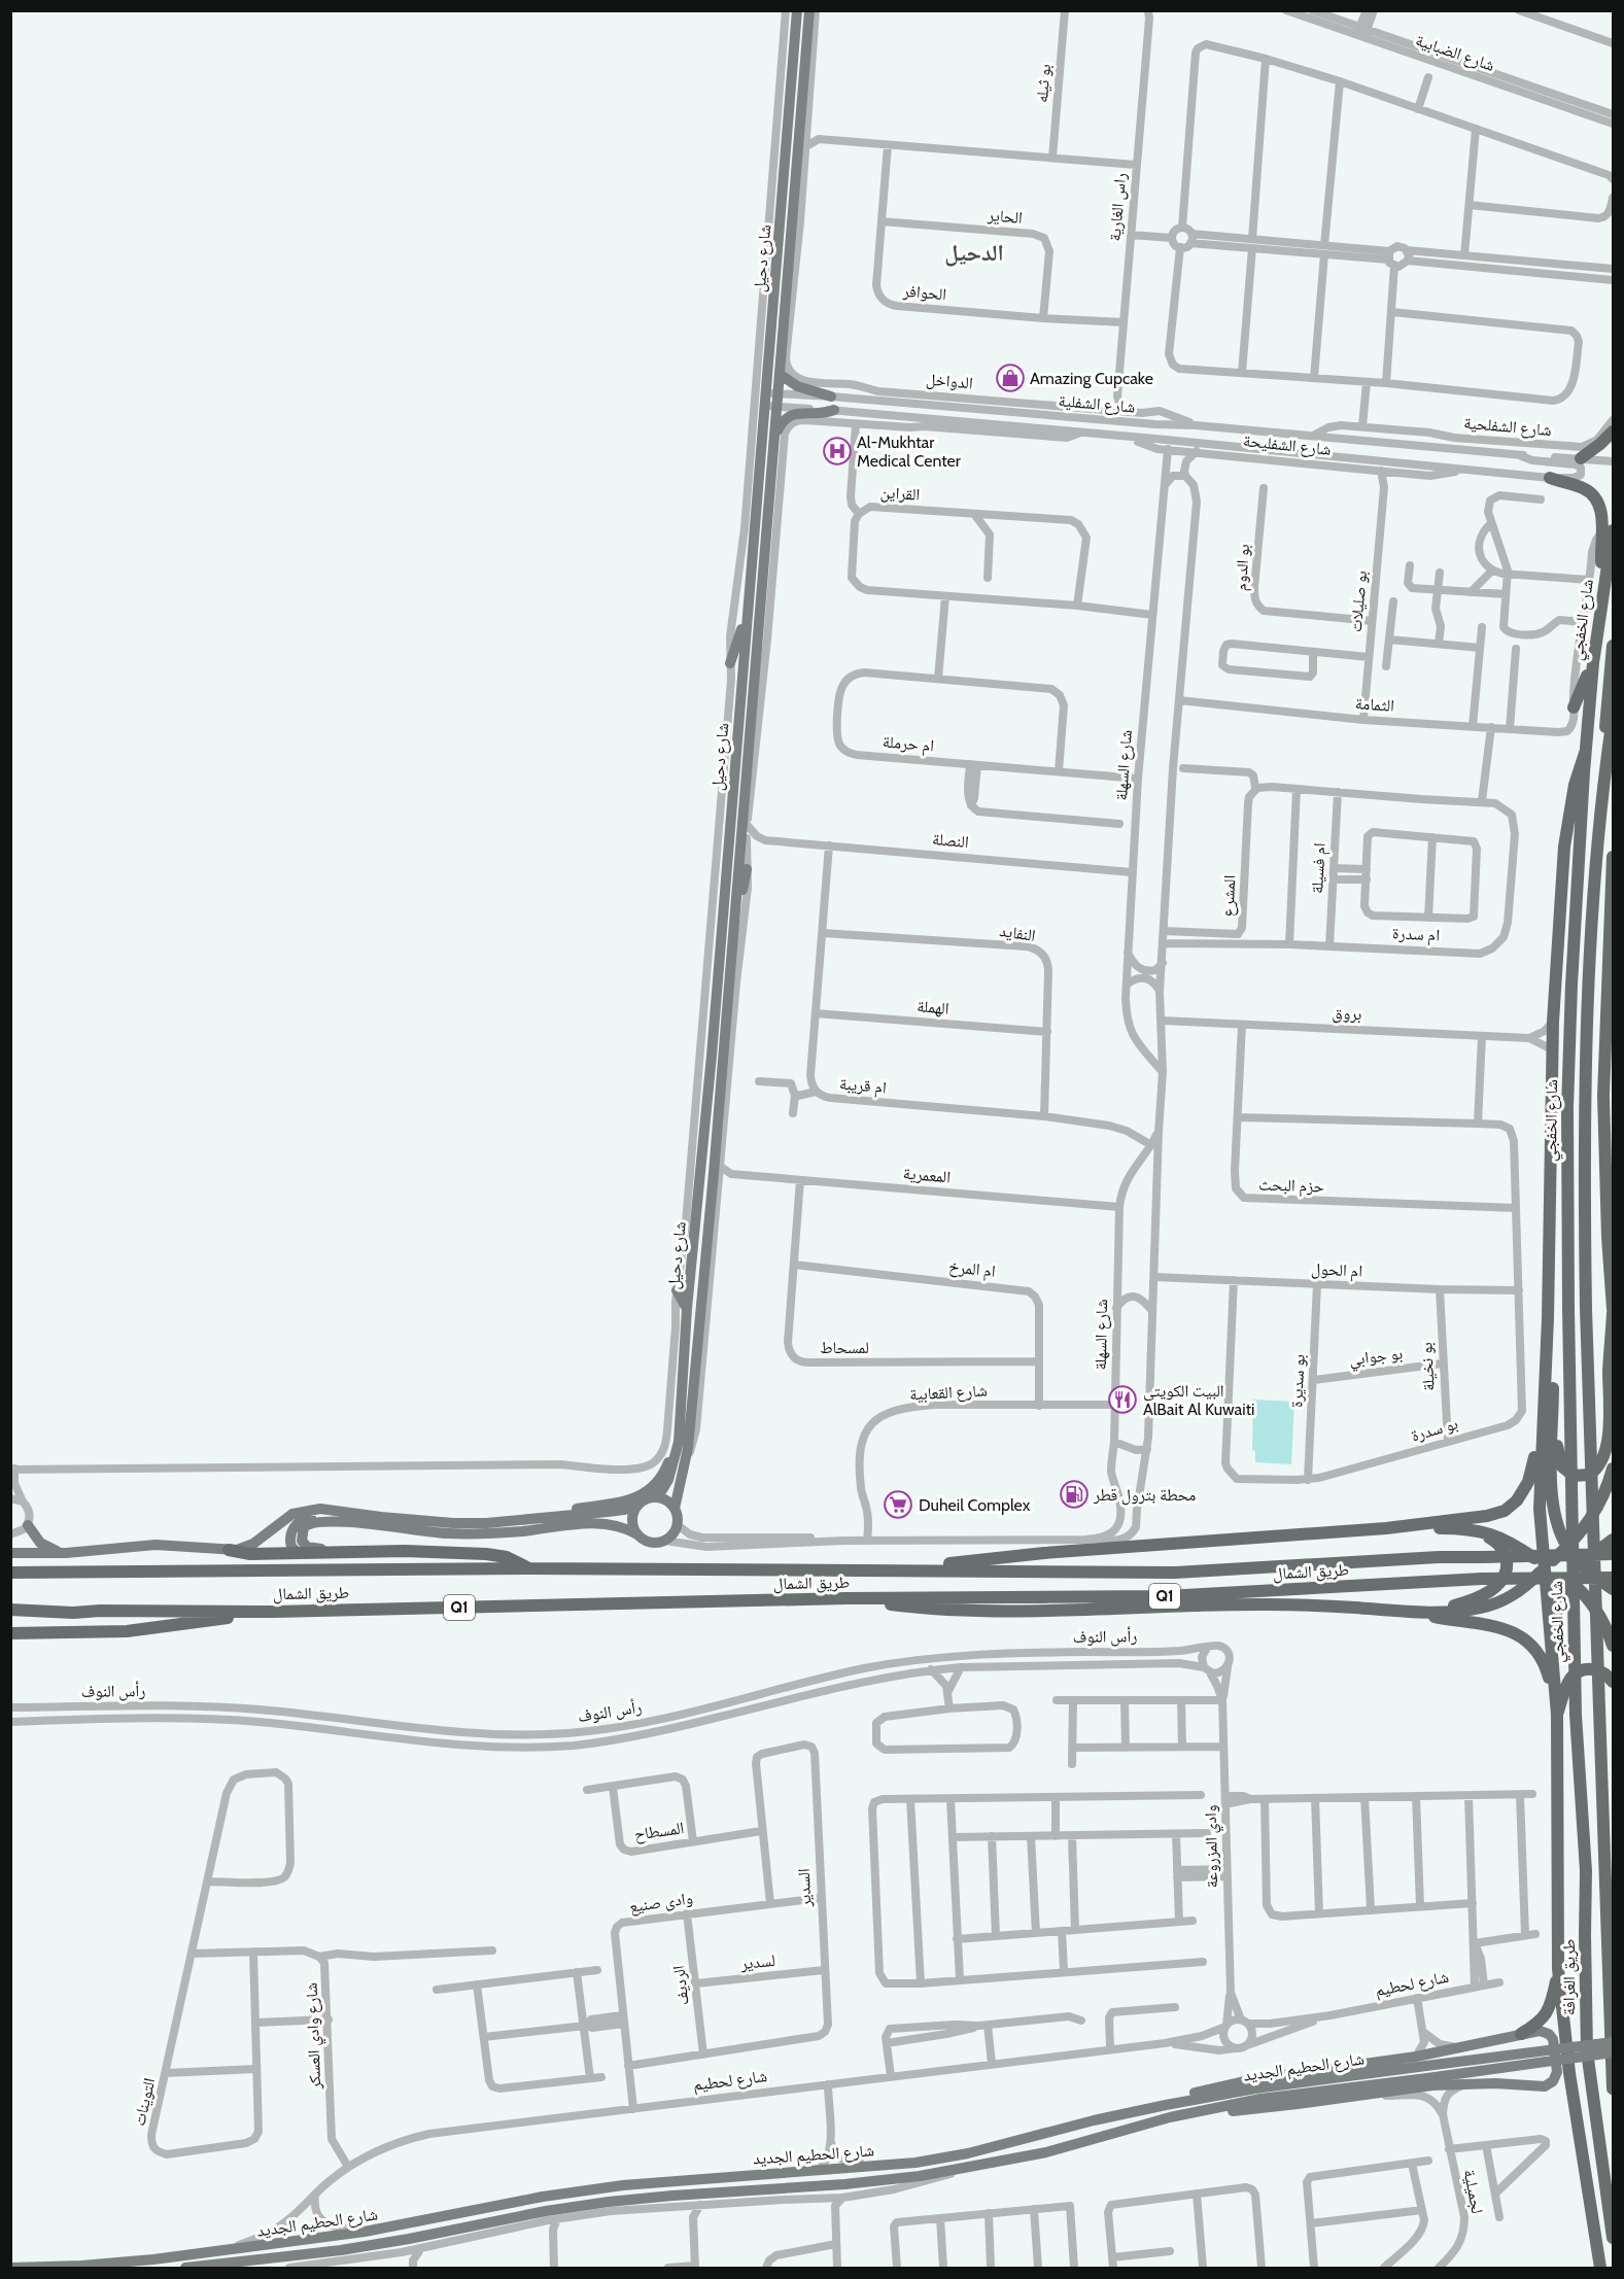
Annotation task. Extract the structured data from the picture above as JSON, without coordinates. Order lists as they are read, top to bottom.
{
  "streets": {
    "highway": [
      "شارع الخفجي",
      "طريق الشمال",
      "Q1",
      "طريق الغرافة"
    ],
    "main road": ["شارع دحيل", "شارع الحطيم الجديد"],
    "street": [
      "شارع الضبابية",
      "بو ثيله",
      "راس الغارية",
      "الحاير",
      "الحوافر",
      "الدواخل",
      "شارع الشفلية",
      "شارع الشفلحية",
      "شارع الشفليحة",
      "القراين",
      "بو الدوم",
      "بو صليلات",
      "الثمامة",
      "ام حرملة",
      "شارع السهلة",
      "النصلة",
      "ام فسيلة",
      "المشرع",
      "النفايد",
      "ام سدرة",
      "الهملة",
      "بروق",
      "ام قريبة",
      "المعمرية",
      "حزم البحث",
      "ام المرخ",
      "ام الحول",
      "لمسحاط",
      "بو جوابي",
      "بو نخيلة",
      "بو سديرة",
      "شارع القعابية",
      "بو سدرة",
      "رأس النوف",
      "المسطاح",
      "وادي المزروعة",
      "السدير",
      "وادى صنيع",
      "لسدير",
      "شارع لحطيم",
      "الرديف",
      "شارع وادي العسكر",
      "التوينات",
      "لجميلية"
    ]
  },
  "crossings": [
    ["راس الغارية", "الحوافر"],
    ["الحاير", "الحوافر"],
    ["شارع دحيل", "الدواخل"],
    ["شارع دحيل", "شارع الشفلية"],
    ["شارع دحيل", "المعمرية"],
    ["الدواخل", "شارع الشفلية"],
    ["شارع الشفلية", "شارع الشفلحية"],
    ["شارع الشفلية", "شارع الشفليحة"],
    ["شارع الشفلية", "بو صليلات"],
    ["شارع الشفلية", "شارع الخفجي"],
    ["القراين", "شارع السهلة"],
    ["بو الدوم", "بو صليلات"],
    ["بو صليلات", "الثمامة"],
    ["شارع الخفجي", "الثمامة"],
    ["شارع الخفجي", "طريق الغرافة"],
    ["الثمامة", "شارع السهلة"],
    ["ام حرملة", "شارع السهلة"],
    ["شارع السهلة", "النصلة"],
    ["شارع السهلة", "المشرع"],
    ["شارع السهلة", "ام سدرة"],
    ["شارع السهلة", "بروق"],
    ["شارع السهلة", "ام قريبة"],
    ["شارع السهلة", "المعمرية"],
    ["شارع السهلة", "ام الحول"],
    ["شارع السهلة", "شارع القعابية"],
    ["النصلة", "ام قريبة"],
    ["ام فسيلة", "ام سدرة"],
    ["المشرع", "ام سدرة"],
    ["النفايد", "الهملة"],
    ["النفايد", "ام قريبة"],
    ["الهملة", "ام قريبة"],
    ["بروق", "حزم البحث"],
    ["المعمرية", "لمسحاط"],
    ["حزم البحث", "بو سدرة"],
    ["ام المرخ", "لمسحاط"],
    ["ام المرخ", "شارع القعابية"],
    ["ام الحول", "بو نخيلة"],
    ["ام الحول", "بو سديرة"],
    ["ام الحول", "بو سدرة"],
    ["بو جوابي", "بو نخيلة"],
    ["بو جوابي", "بو سديرة"],
    ["بو نخيلة", "بو سدرة"],
    ["بو سديرة", "بو سدرة"],
    ["رأس النوف", "وادي المزروعة"],
    ["المسطاح", "السدير"],
    ["وادي المزروعة", "شارع لحطيم"],
    ["السدير", "وادى صنيع"],
    ["السدير", "لسدير"],
    ["السدير", "الرديف"],
    ["وادى صنيع", "شارع لحطيم"],
    ["وادى صنيع", "الرديف"],
    ["لسدير", "الرديف"],
    ["شارع لحطيم", "شارع وادي العسكر"],
    ["شارع لحطيم", "شارع الحطيم الجديد"]
  ],
  "districts": ["الدحيل"],
  "places": {
    "shop": ["Amazing Cupcake"],
    "hospital": ["Al-Mukhtar Medical Center"],
    "restaurant": ["البيت الكويتي AlBait Al Kuwaiti"],
    "fuel station": ["محطة بترول قطر"],
    "supermarket": ["Duheil Complex"]
  }
}
